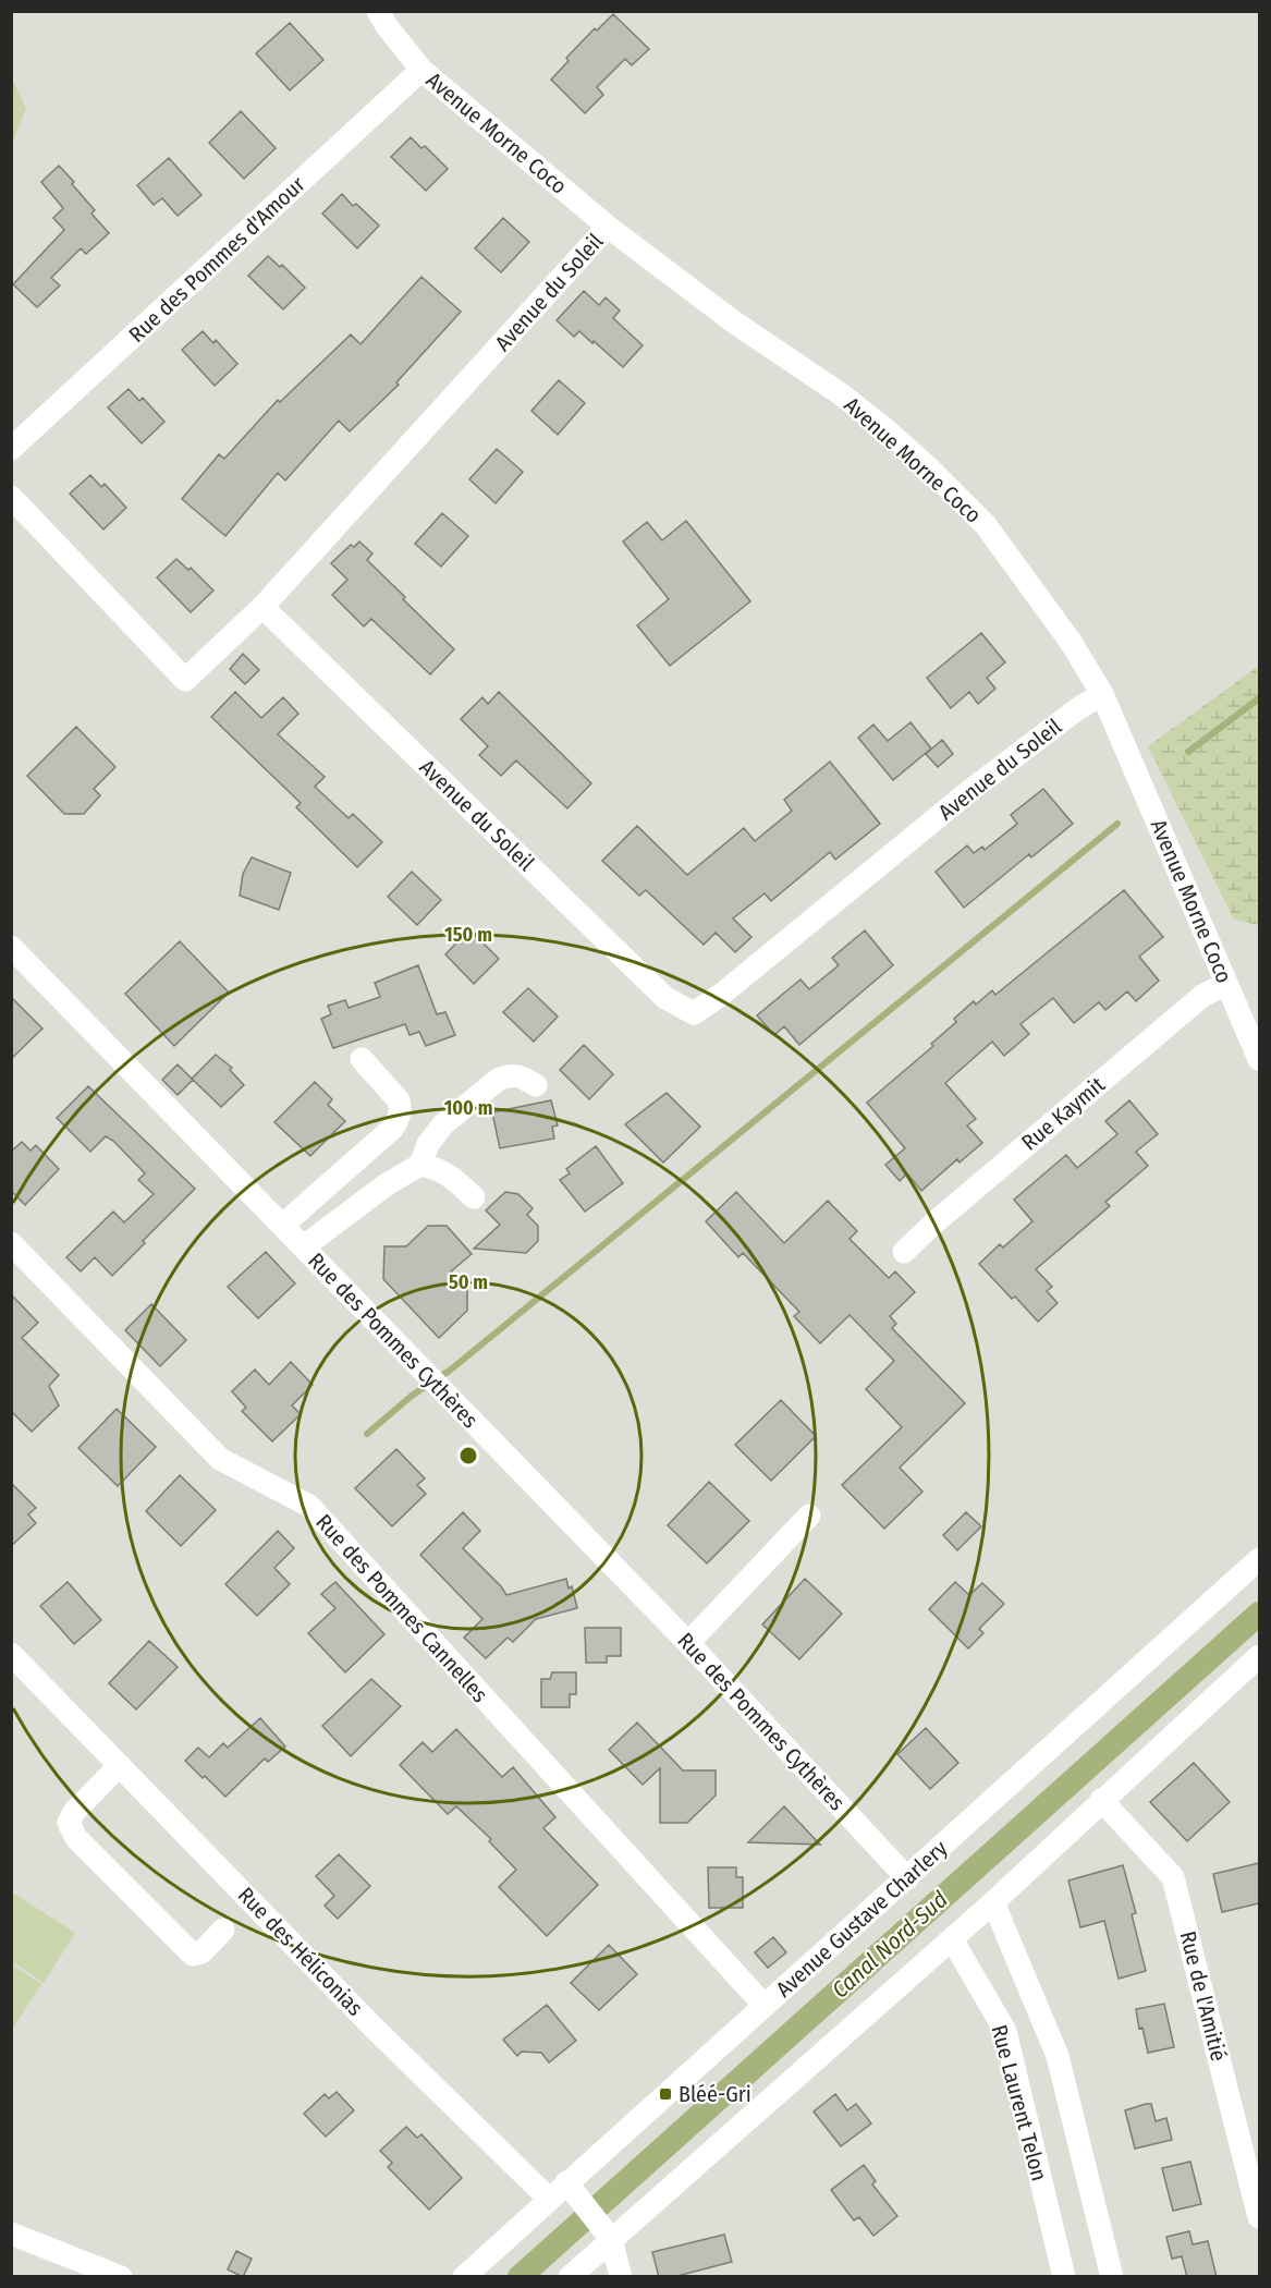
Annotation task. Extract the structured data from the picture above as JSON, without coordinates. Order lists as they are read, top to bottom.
{
  "streets": {
    "street": [
      "Avenue Morne Coco",
      "Rue des Pommes d'Amour",
      "Avenue du Soleil",
      "Rue Kaymit",
      "Rue des Pommes Cythères",
      "Rue des Pommes Cannelles",
      "Avenue Gustave Charlery",
      "Rue des Héliconias",
      "Rue de l'Amitié",
      "Rue Laurent Telon"
    ]
  },
  "crossings": [
    ["Avenue Morne Coco", "Rue des Pommes d'Amour"],
    ["Avenue Morne Coco", "Avenue du Soleil"],
    ["Avenue Morne Coco", "Rue Kaymit"],
    ["Rue des Pommes Cythères", "Avenue Gustave Charlery"],
    ["Rue des Pommes Cannelles", "Avenue Gustave Charlery"],
    ["Avenue Gustave Charlery", "Rue des Héliconias"]
  ],
  "water": ["Canal Nord-Sud"],
  "places": {
    "transit": ["Bléé-Gri"]
  },
  "rings": ["150 m", "100 m", "50 m"]
}
